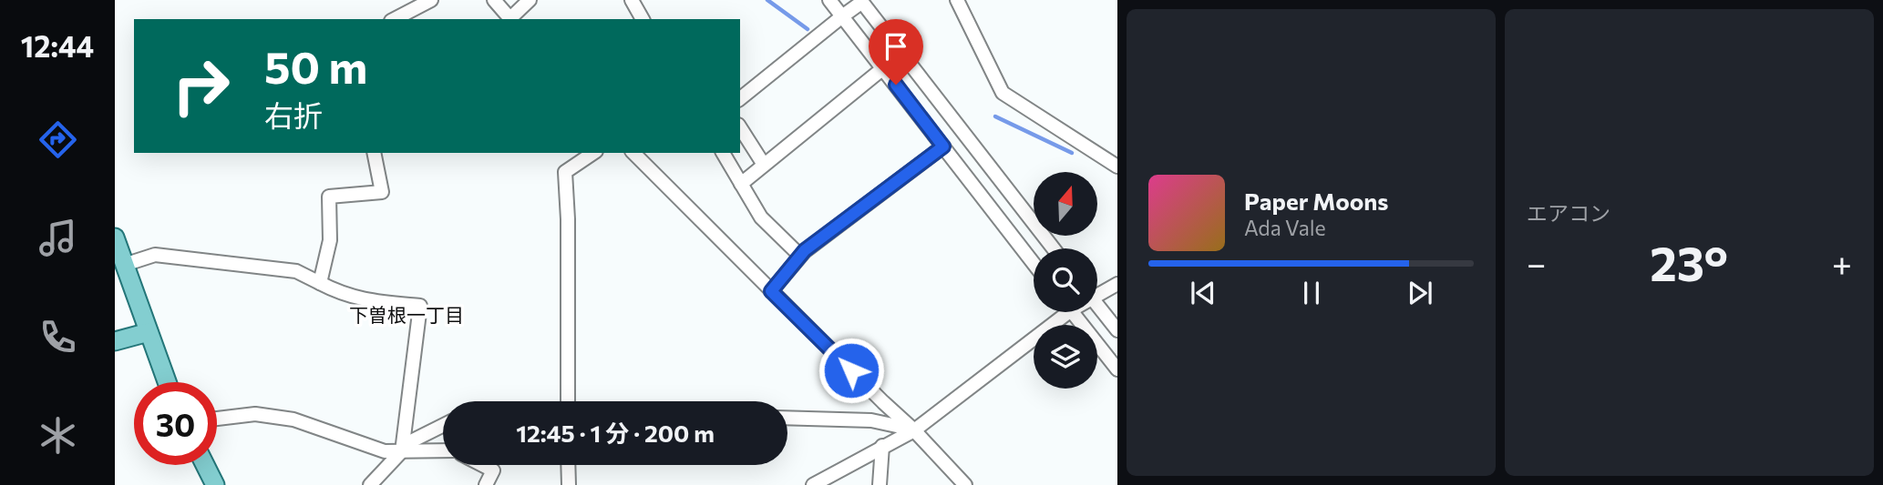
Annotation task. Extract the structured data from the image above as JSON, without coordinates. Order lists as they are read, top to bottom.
{
  "districts": ["下曽根一丁目"],
  "north": "top",
  "page": {
    "tabs": "12:44",
    "tile": "エアコン",
    "turn": ["50 m", "右折"],
    "song": ["Paper Moons", "Ada Vale"],
    "heat": ["−", "23°", "+"],
    "limit": "30",
    "trip": "12:45 · 1 分 · 200 m"
  }
}
